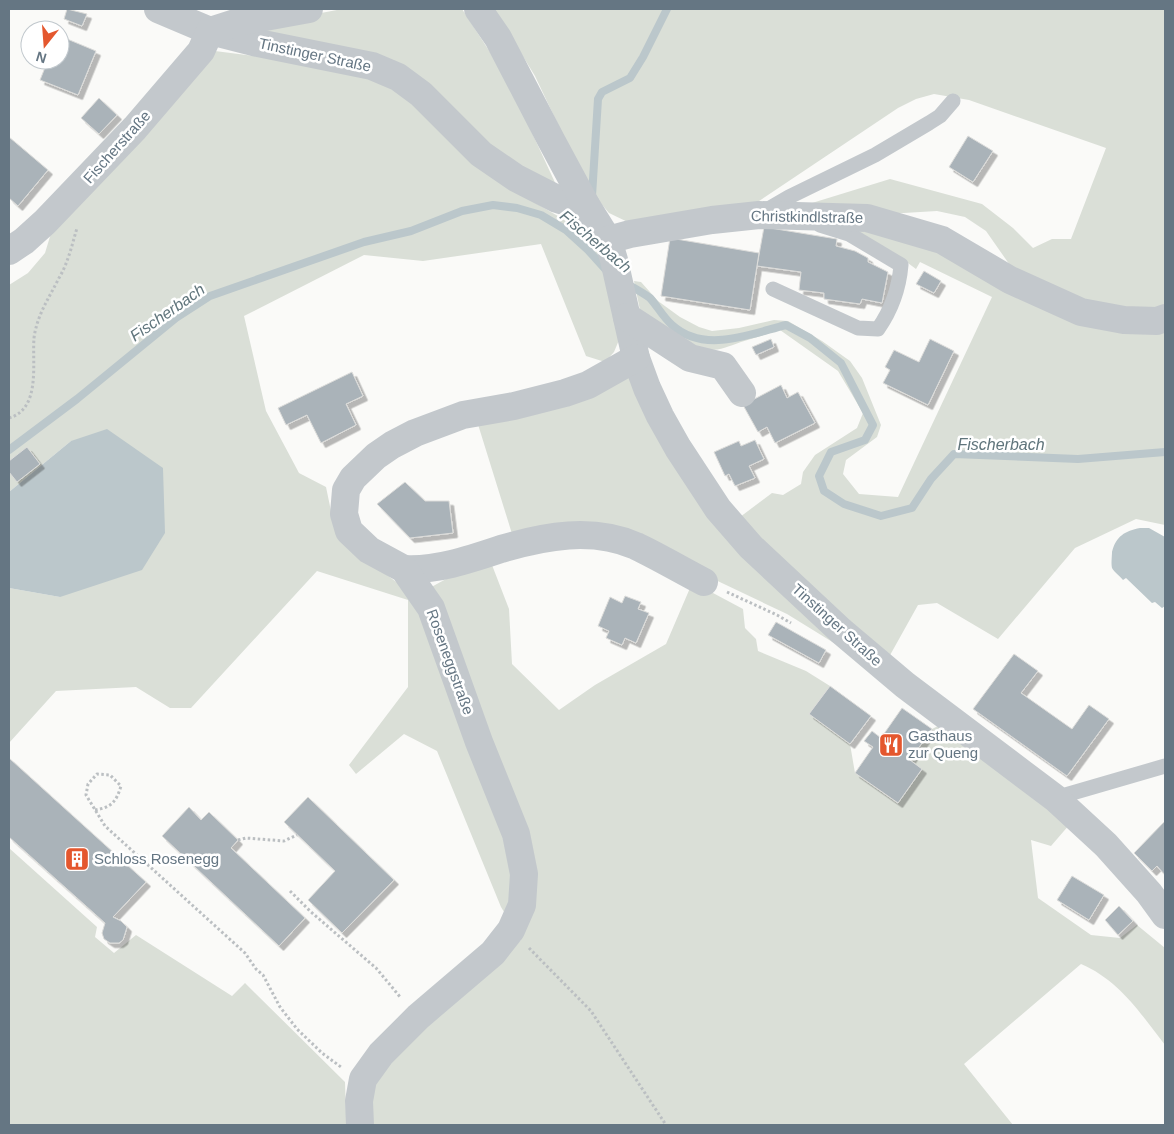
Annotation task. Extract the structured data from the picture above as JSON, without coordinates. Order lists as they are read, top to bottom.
{
  "streets": {
    "street": [
      "Tinstinger Straße",
      "Fischerstraße",
      "Christkindlstraße",
      "Roseneggstraße"
    ]
  },
  "crossings": [
    ["Tinstinger Straße", "Fischerstraße"],
    ["Tinstinger Straße", "Christkindlstraße"],
    ["Tinstinger Straße", "Roseneggstraße"]
  ],
  "water": ["Fischerbach"],
  "places": {
    "restaurant": ["Gasthaus zur Queng"],
    "building": ["Schloss Rosenegg"]
  },
  "north": "bottom"
}
